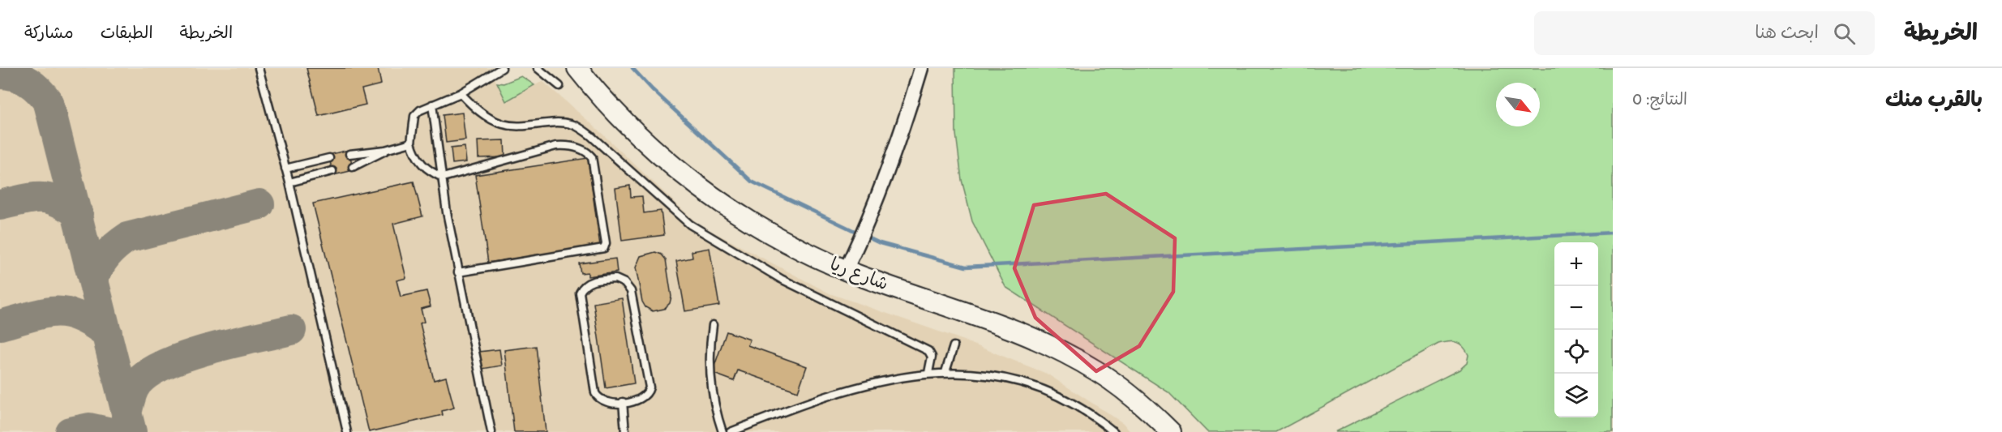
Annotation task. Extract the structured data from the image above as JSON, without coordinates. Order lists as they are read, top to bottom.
{
  "streets": {
    "main road": ["شارع ريا"]
  },
  "north": "bottom right",
  "page": {
    "header": "الخريطة",
    "search": "ابحث هنا",
    "nav": ["الخريطة", "الطبقات", "مشاركة"],
    "heading": ["بالقرب منك", "النتائج: 0"],
    "map_buttons": ["+", "−"]
  }
}
